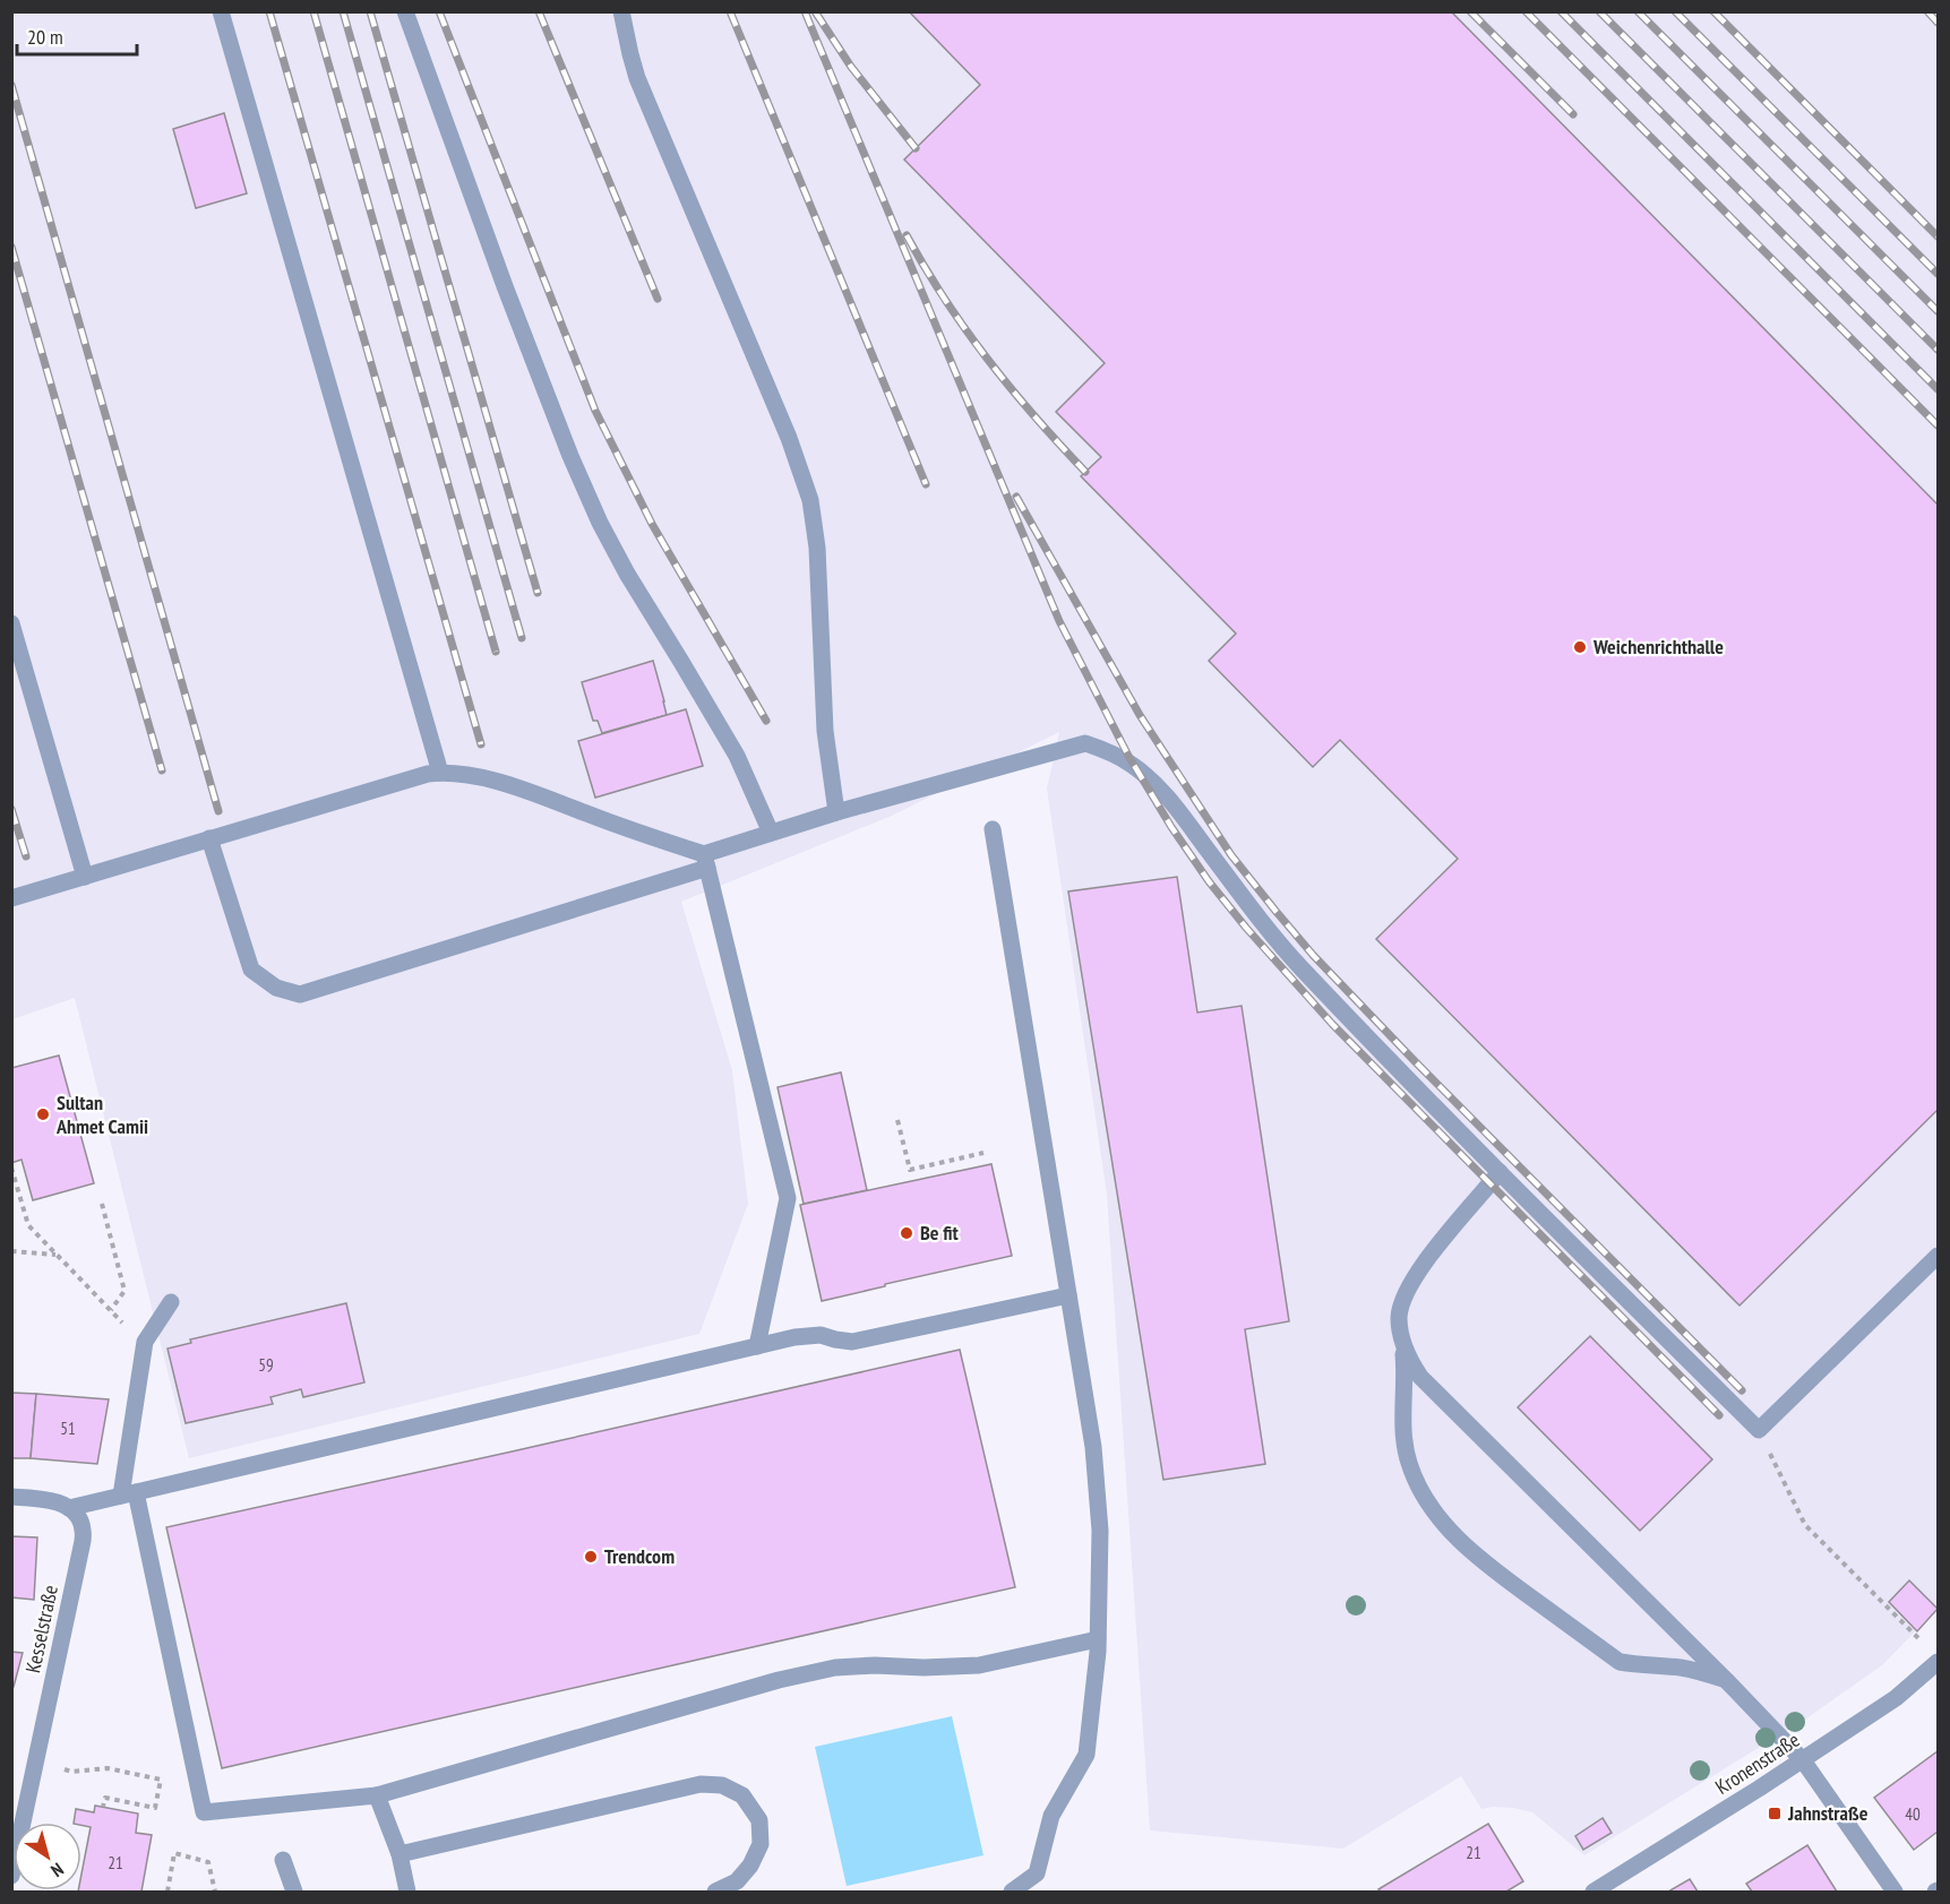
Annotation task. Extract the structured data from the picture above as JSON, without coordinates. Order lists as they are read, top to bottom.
{
  "streets": {
    "street": ["Kesselstraße", "Kronenstraße"]
  },
  "places": {
    "other": [
      "Weichenrichthalle",
      "Sultan Ahmet Camii",
      "Be fit",
      "Trendcom"
    ],
    "transit": ["Jahnstraße"]
  },
  "house_numbers": [
    "59",
    "51",
    "40",
    "21",
    "21"
  ],
  "scale_bar": "20 m",
  "north": "bottom right"
}
